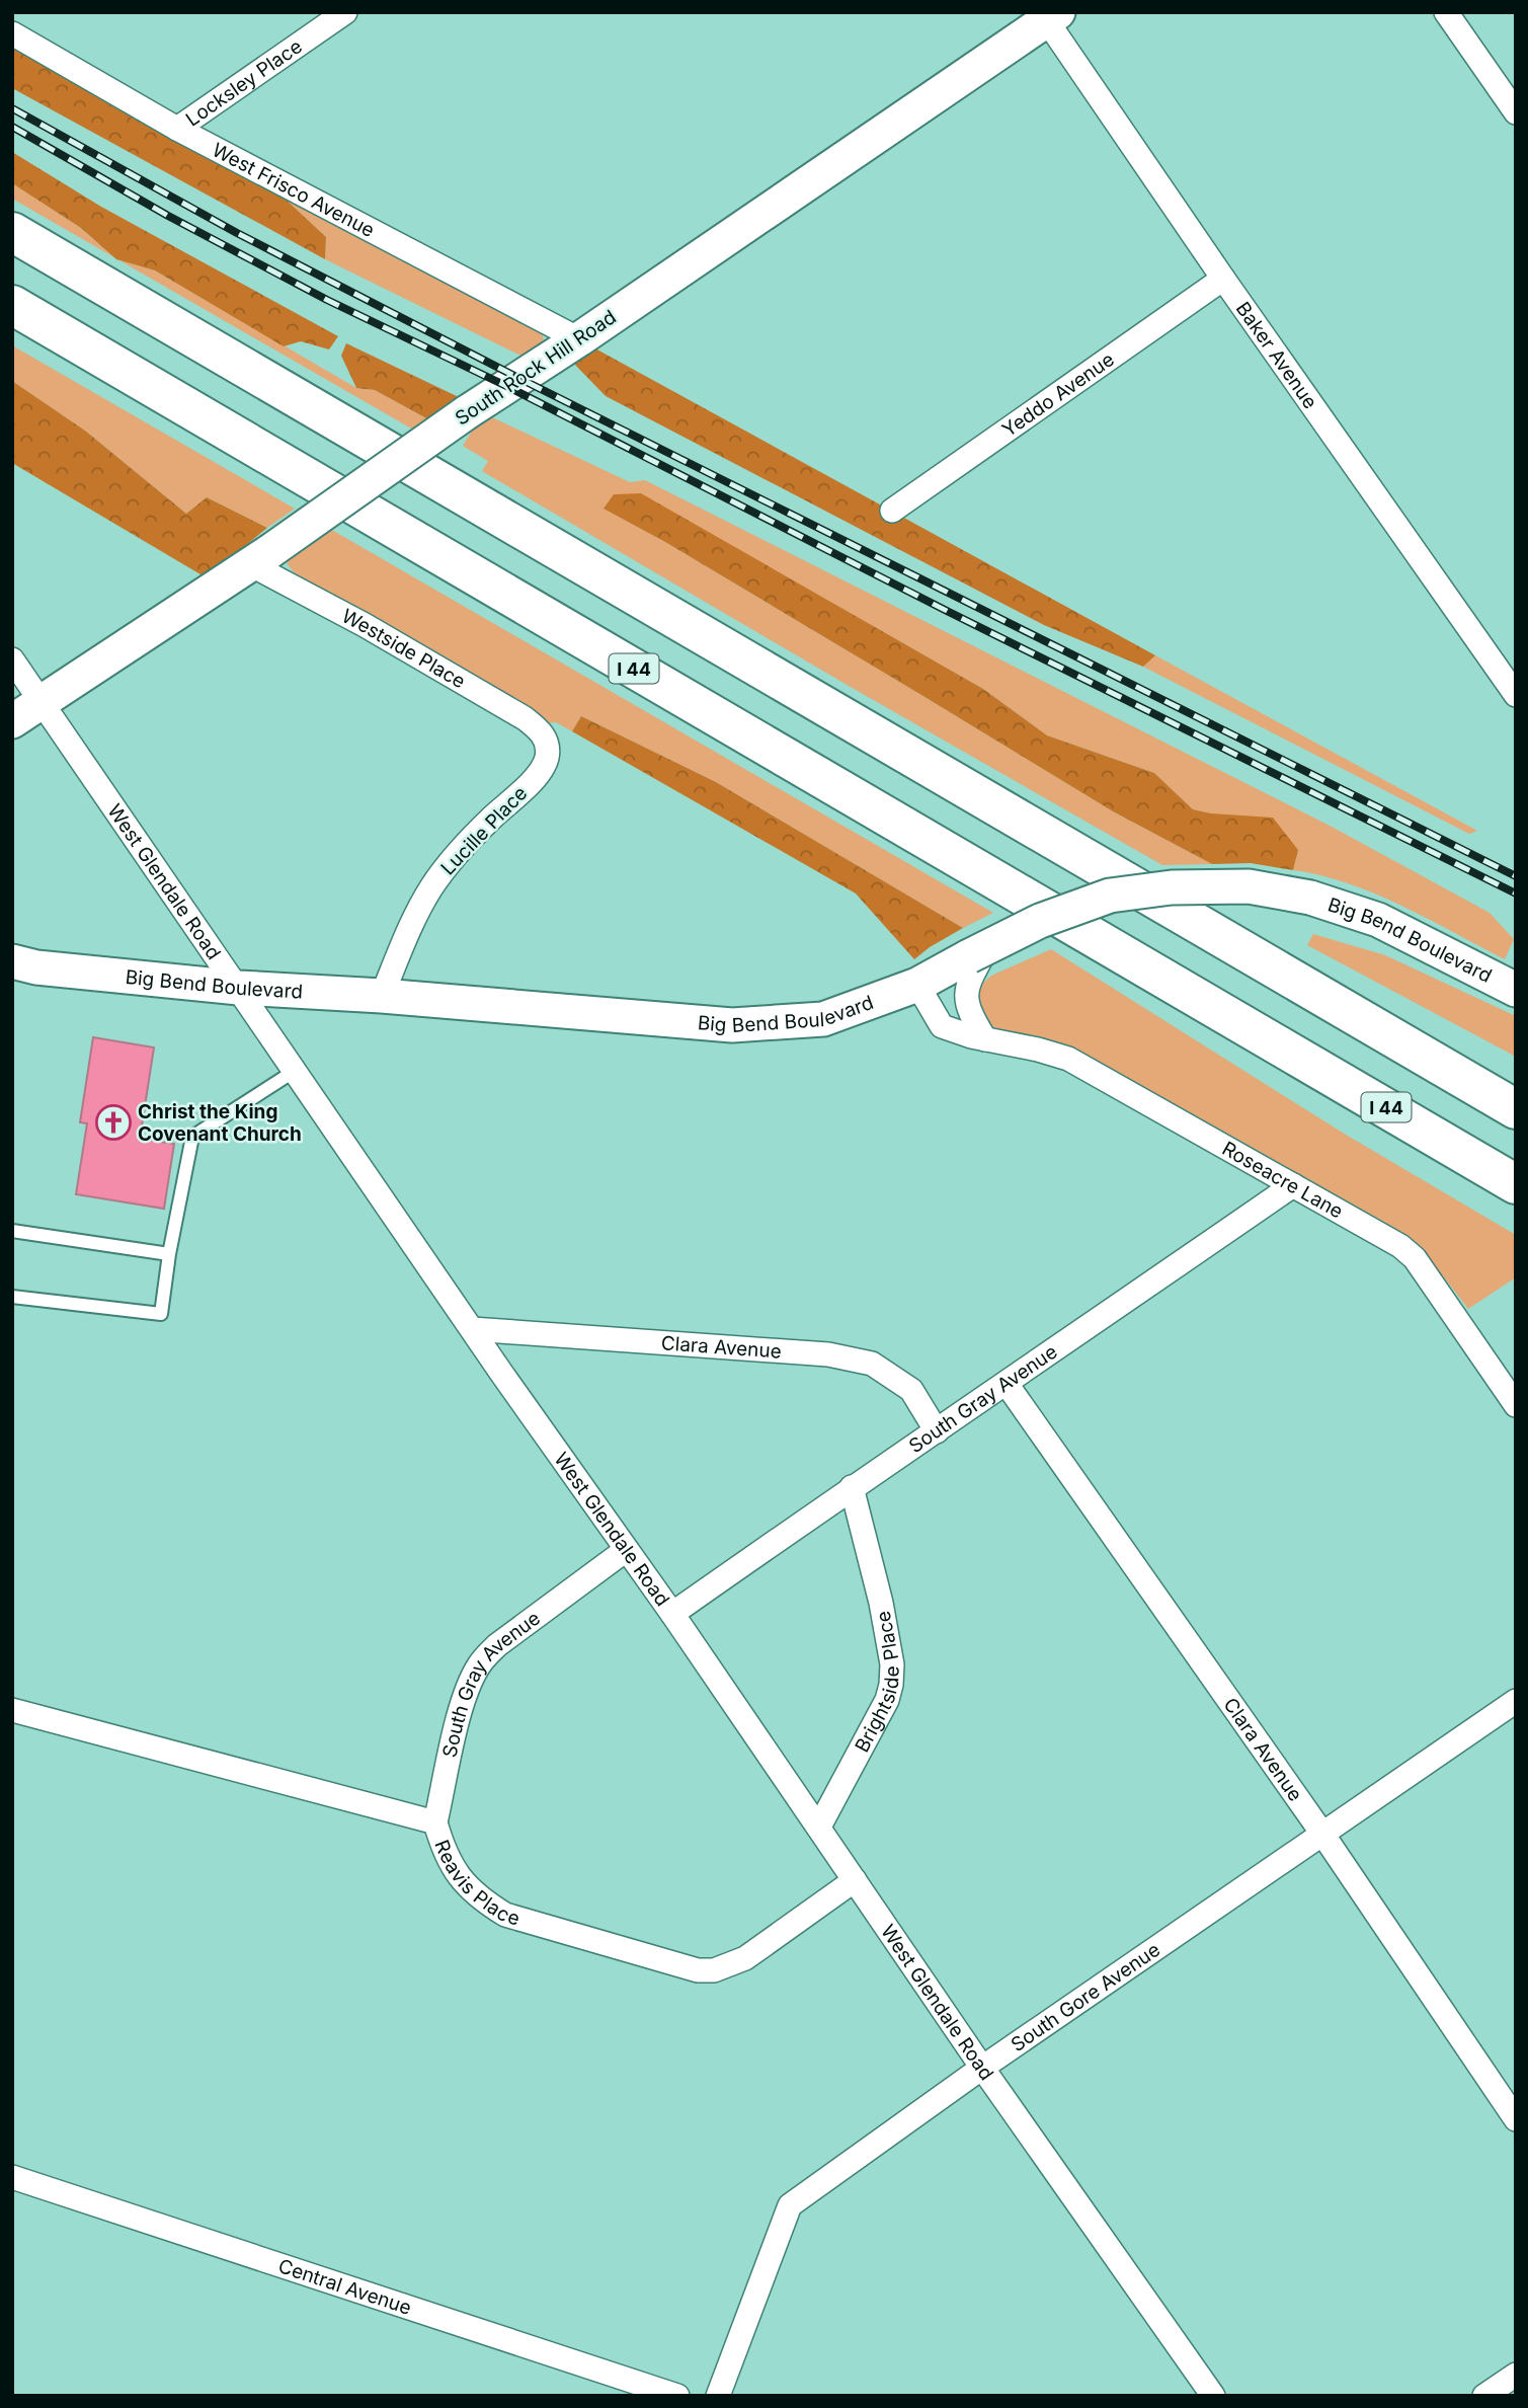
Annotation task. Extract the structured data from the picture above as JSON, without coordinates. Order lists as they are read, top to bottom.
{
  "streets": {
    "highway": ["I 44"],
    "main road": ["South Rock Hill Road", "Big Bend Boulevard"],
    "street": [
      "Locksley Place",
      "West Frisco Avenue",
      "Baker Avenue",
      "Yeddo Avenue",
      "Westside Place",
      "Lucille Place",
      "West Glendale Road",
      "Roseacre Lane",
      "Clara Avenue",
      "South Gray Avenue",
      "Brightside Place",
      "Reavis Place",
      "South Gore Avenue",
      "Central Avenue"
    ]
  },
  "crossings": [
    ["Locksley Place", "West Frisco Avenue"],
    ["West Frisco Avenue", "South Rock Hill Road"],
    ["Baker Avenue", "South Rock Hill Road"],
    ["Baker Avenue", "Yeddo Avenue"],
    ["South Rock Hill Road", "Westside Place"],
    ["South Rock Hill Road", "West Glendale Road"],
    ["Westside Place", "Lucille Place"],
    ["Lucille Place", "Big Bend Boulevard"],
    ["West Glendale Road", "Big Bend Boulevard"],
    ["West Glendale Road", "Clara Avenue"],
    ["West Glendale Road", "South Gray Avenue"],
    ["West Glendale Road", "Brightside Place"],
    ["West Glendale Road", "Reavis Place"],
    ["West Glendale Road", "South Gore Avenue"],
    ["Big Bend Boulevard", "Roseacre Lane"],
    ["Roseacre Lane", "South Gray Avenue"],
    ["Clara Avenue", "South Gray Avenue"],
    ["Clara Avenue", "South Gore Avenue"],
    ["South Gray Avenue", "Brightside Place"],
    ["South Gray Avenue", "Reavis Place"]
  ],
  "places": {
    "church": ["Christ the King Covenant Church"]
  }
}
